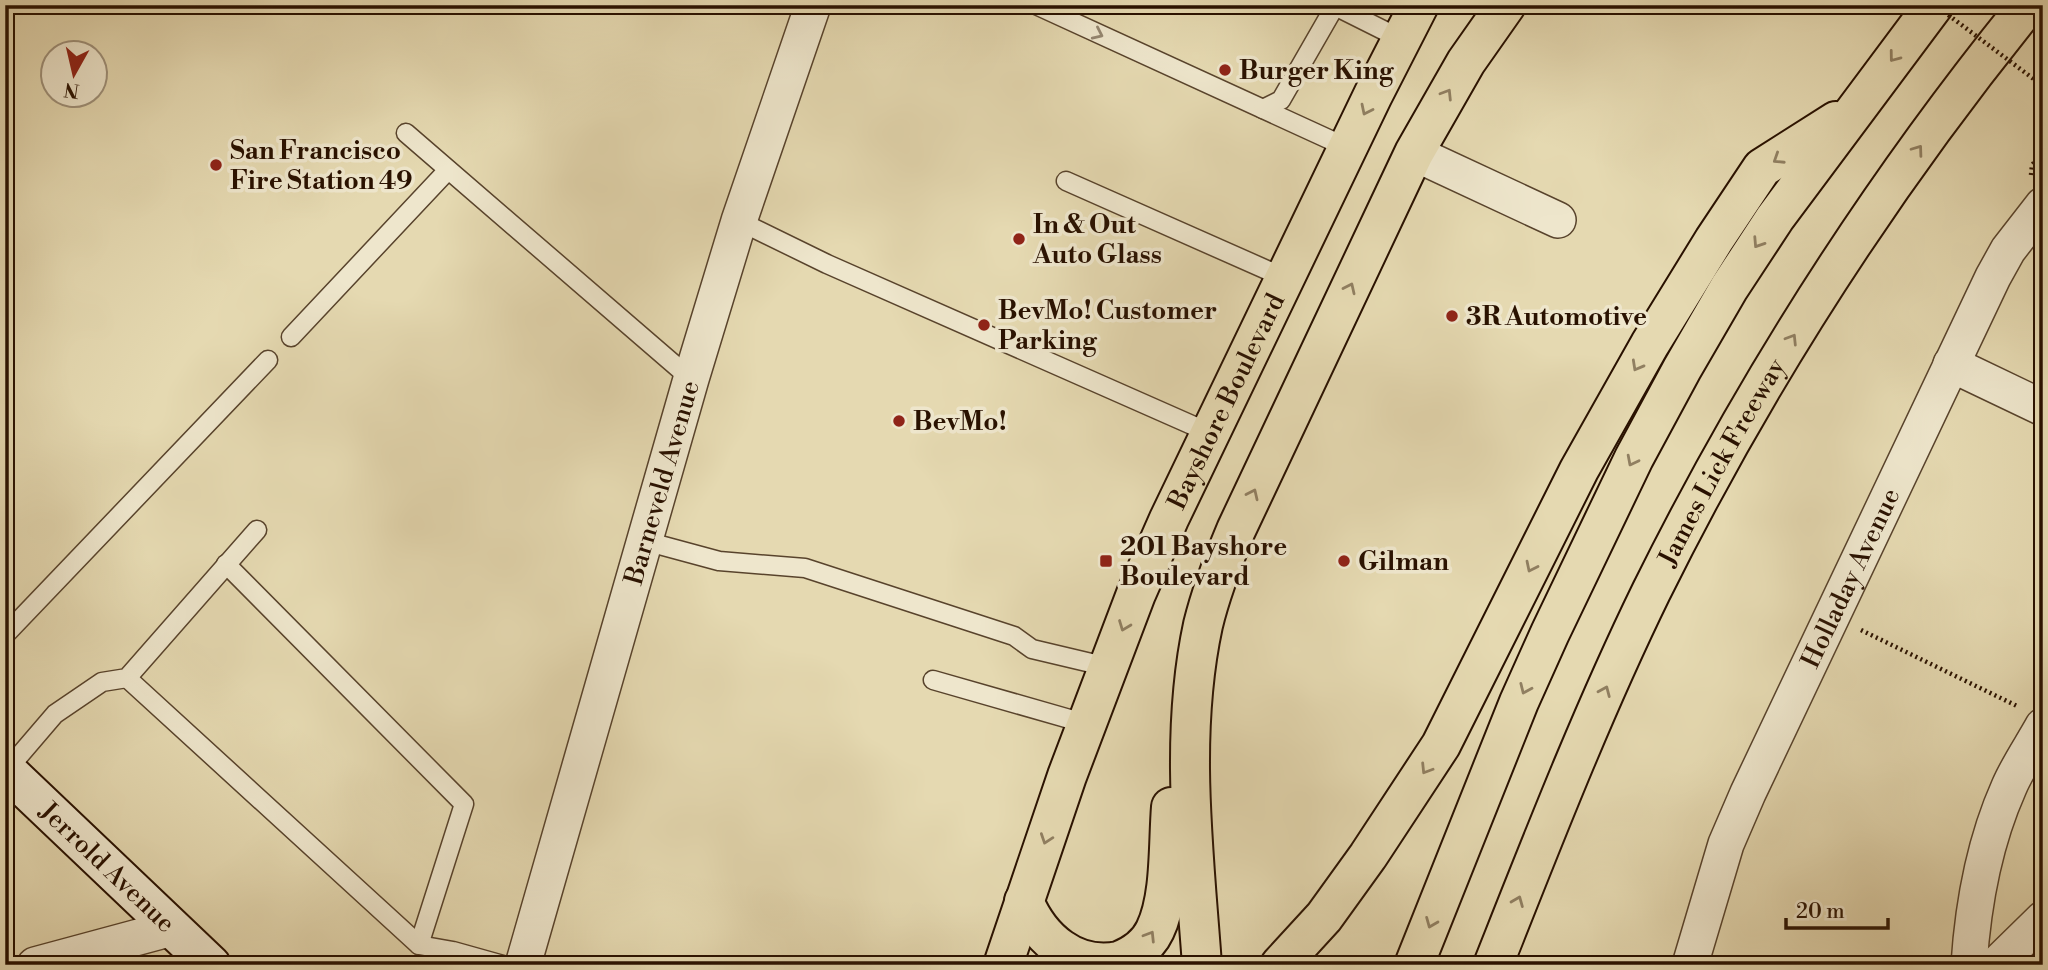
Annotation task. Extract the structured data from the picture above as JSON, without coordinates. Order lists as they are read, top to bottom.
{
  "streets": {
    "main road": ["Bayshore Boulevard", "James Lick Freeway"],
    "street": ["Barneveld Avenue", "Holladay Avenue", "Jerrold Avenue"]
  },
  "places": {
    "other": [
      "Burger King",
      "San Francisco Fire Station 49",
      "In & Out Auto Glass",
      "3R Automotive",
      "BevMo! Customer Parking",
      "BevMo!",
      "Gilman"
    ],
    "transit": ["201 Bayshore Boulevard"]
  },
  "scale_bar": "20 m",
  "north": "bottom"
}
